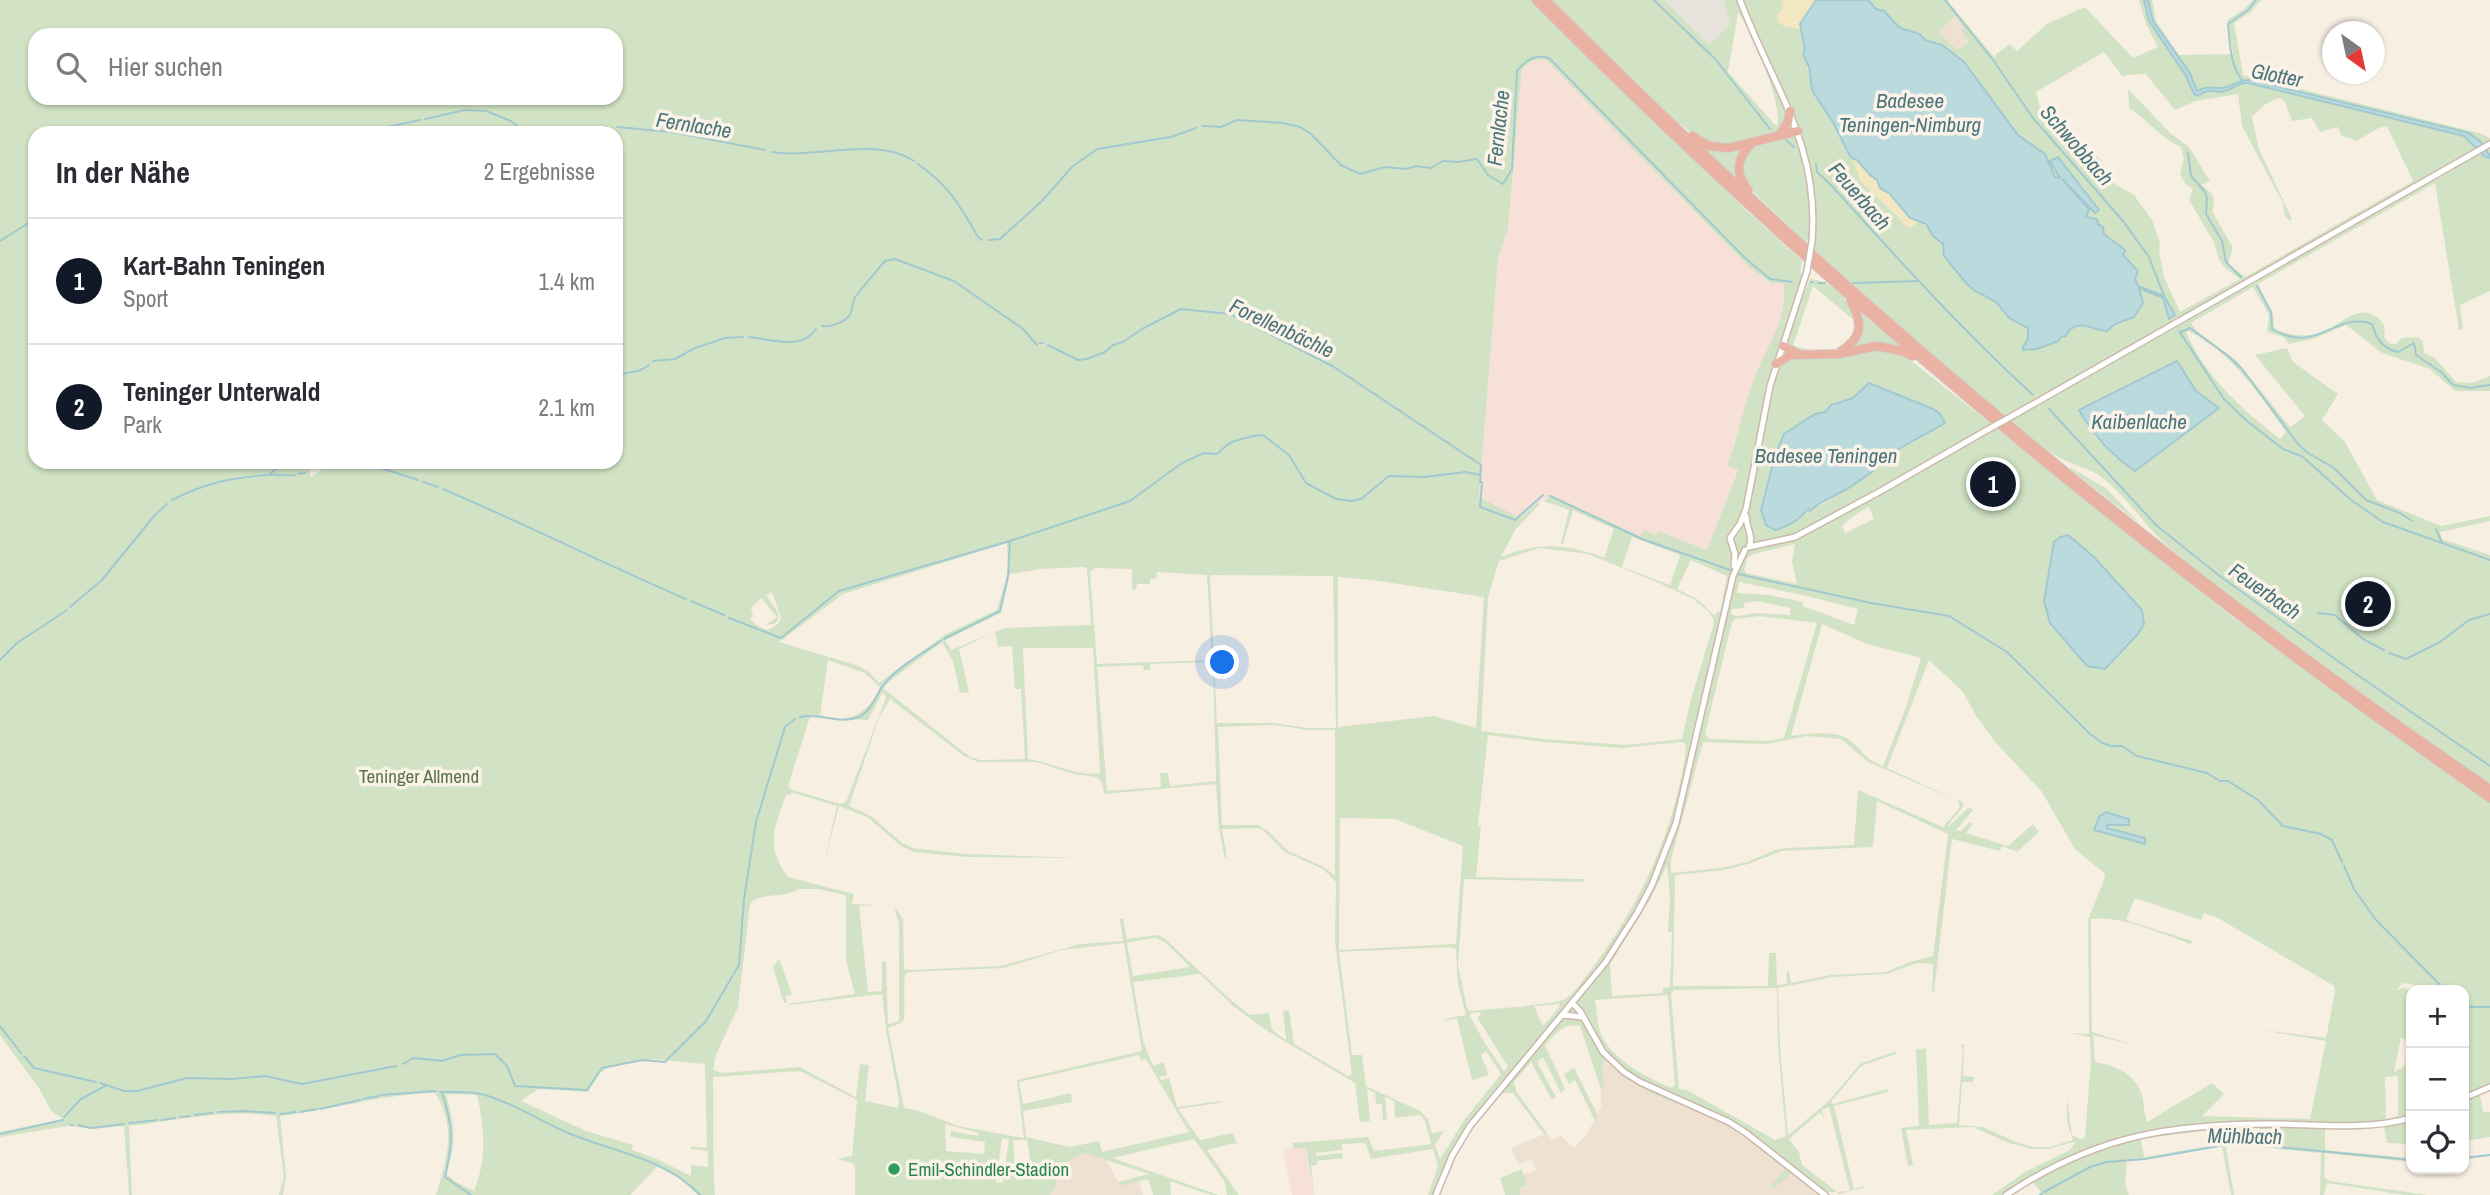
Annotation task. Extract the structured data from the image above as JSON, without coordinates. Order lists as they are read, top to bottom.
{
  "water": [
    "Glotter",
    "Badesee Teningen-Nimburg",
    "Fernlache",
    "Schwobbach",
    "Feuerbach",
    "Forellenbächle",
    "Kaibenlache",
    "Badesee Teningen",
    "Mühlbach"
  ],
  "parks": ["Teninger Allmend"],
  "places": ["Emil-Schindler-Stadion"],
  "north": "bottom right",
  "page": {
    "search": "Hier suchen",
    "heading": ["In der Nähe", "2 Ergebnisse"],
    "list": [
      {
        "mark": "1",
        "name": "Kart-Bahn Teningen",
        "note": "Sport",
        "value": "1.4 km"
      },
      {
        "mark": "2",
        "name": "Teninger Unterwald",
        "note": "Park",
        "value": "2.1 km"
      }
    ],
    "pins": ["1", "2"],
    "map_buttons": ["+", "−"]
  }
}
